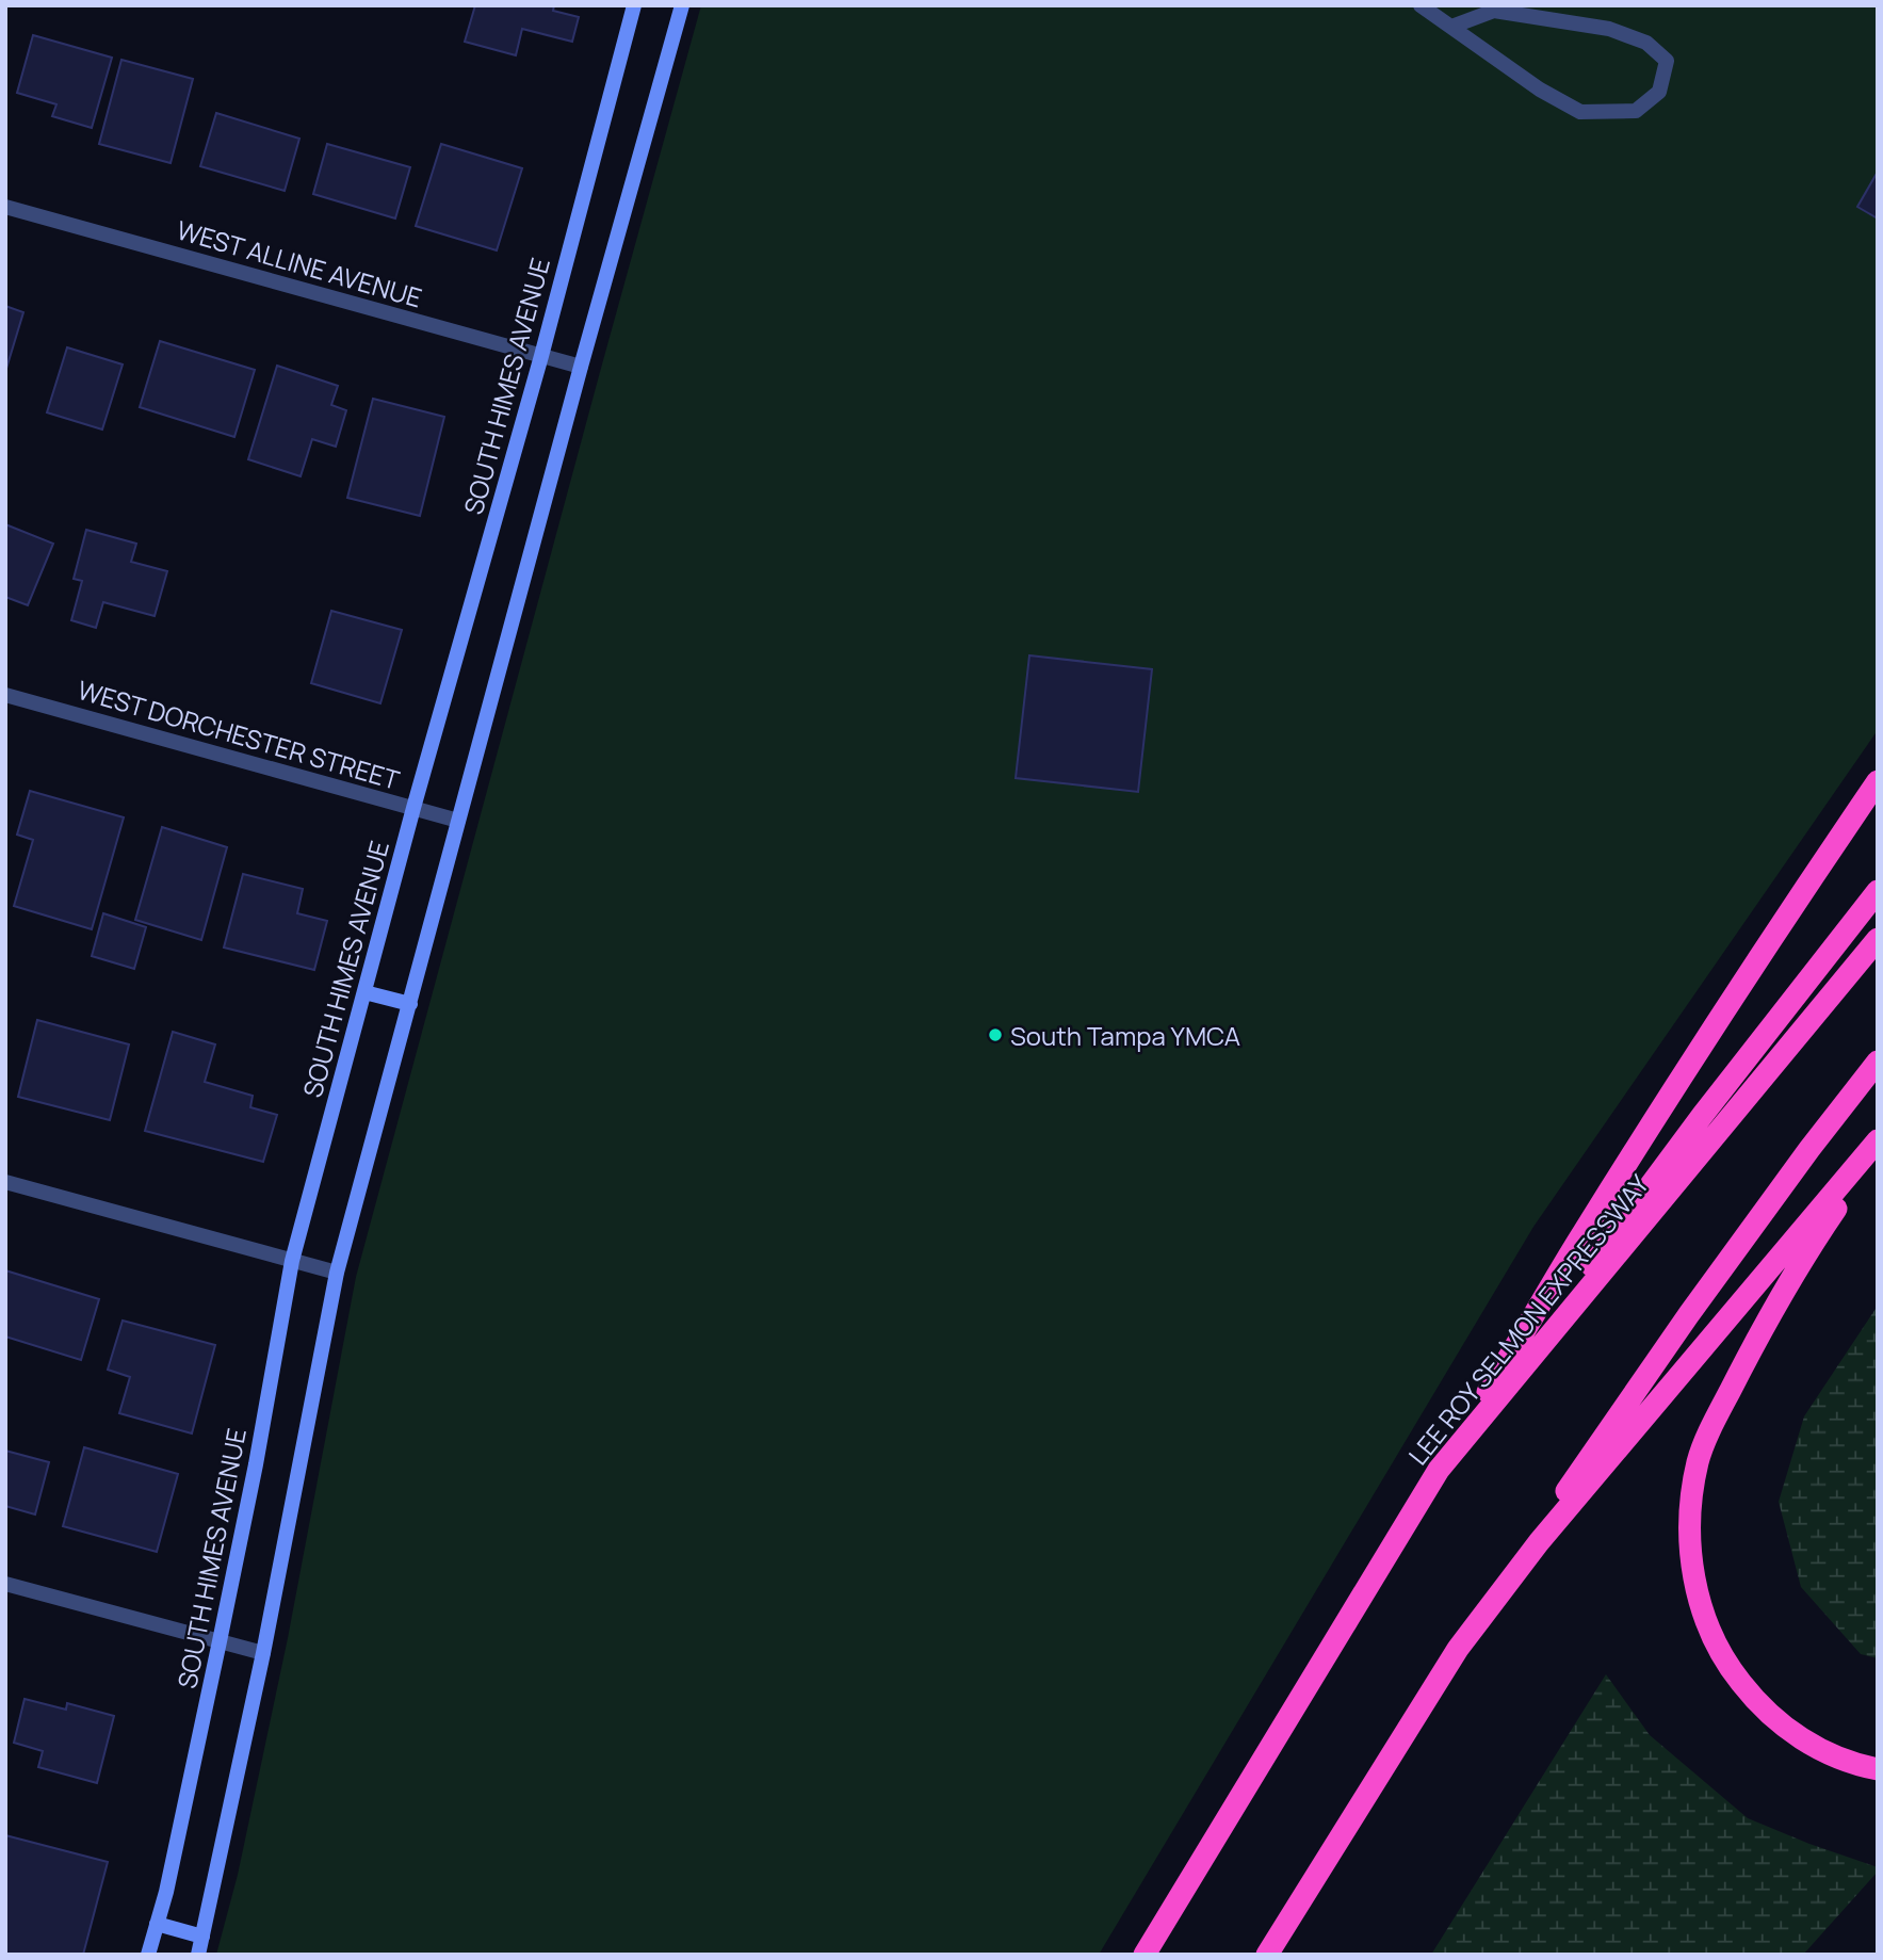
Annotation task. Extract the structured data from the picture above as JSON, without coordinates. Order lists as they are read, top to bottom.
{
  "streets": {
    "highway": ["LEE ROY SELMON EXPRESSWAY"],
    "street": ["WEST ALLINE AVENUE", "SOUTH HIMES AVENUE", "WEST DORCHESTER STREET"]
  },
  "crossings": [
    ["WEST ALLINE AVENUE", "SOUTH HIMES AVENUE"],
    ["SOUTH HIMES AVENUE", "WEST DORCHESTER STREET"]
  ],
  "places": ["South Tampa YMCA"]
}
